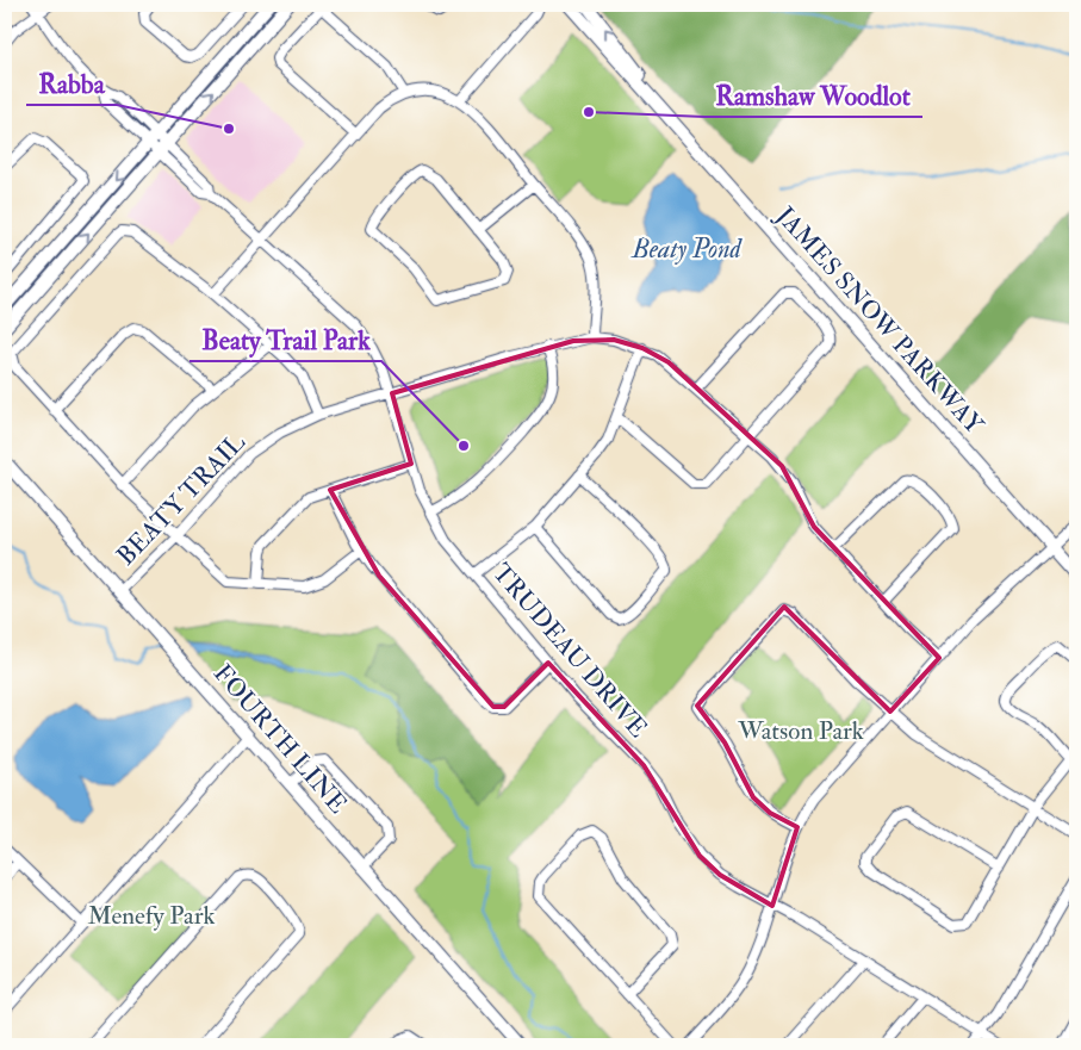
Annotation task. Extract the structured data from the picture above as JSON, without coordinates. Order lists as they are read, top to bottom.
{
  "streets": {
    "main road": ["JAMES SNOW PARKWAY", "FOURTH LINE"],
    "street": ["BEATY TRAIL", "TRUDEAU DRIVE"]
  },
  "crossings": [
    ["BEATY TRAIL", "TRUDEAU DRIVE"],
    ["BEATY TRAIL", "FOURTH LINE"]
  ],
  "water": ["Beaty Pond"],
  "parks": ["Watson Park", "Menefy Park"],
  "places": ["Ramshaw Woodlot", "Rabba", "Beaty Trail Park"]
}
